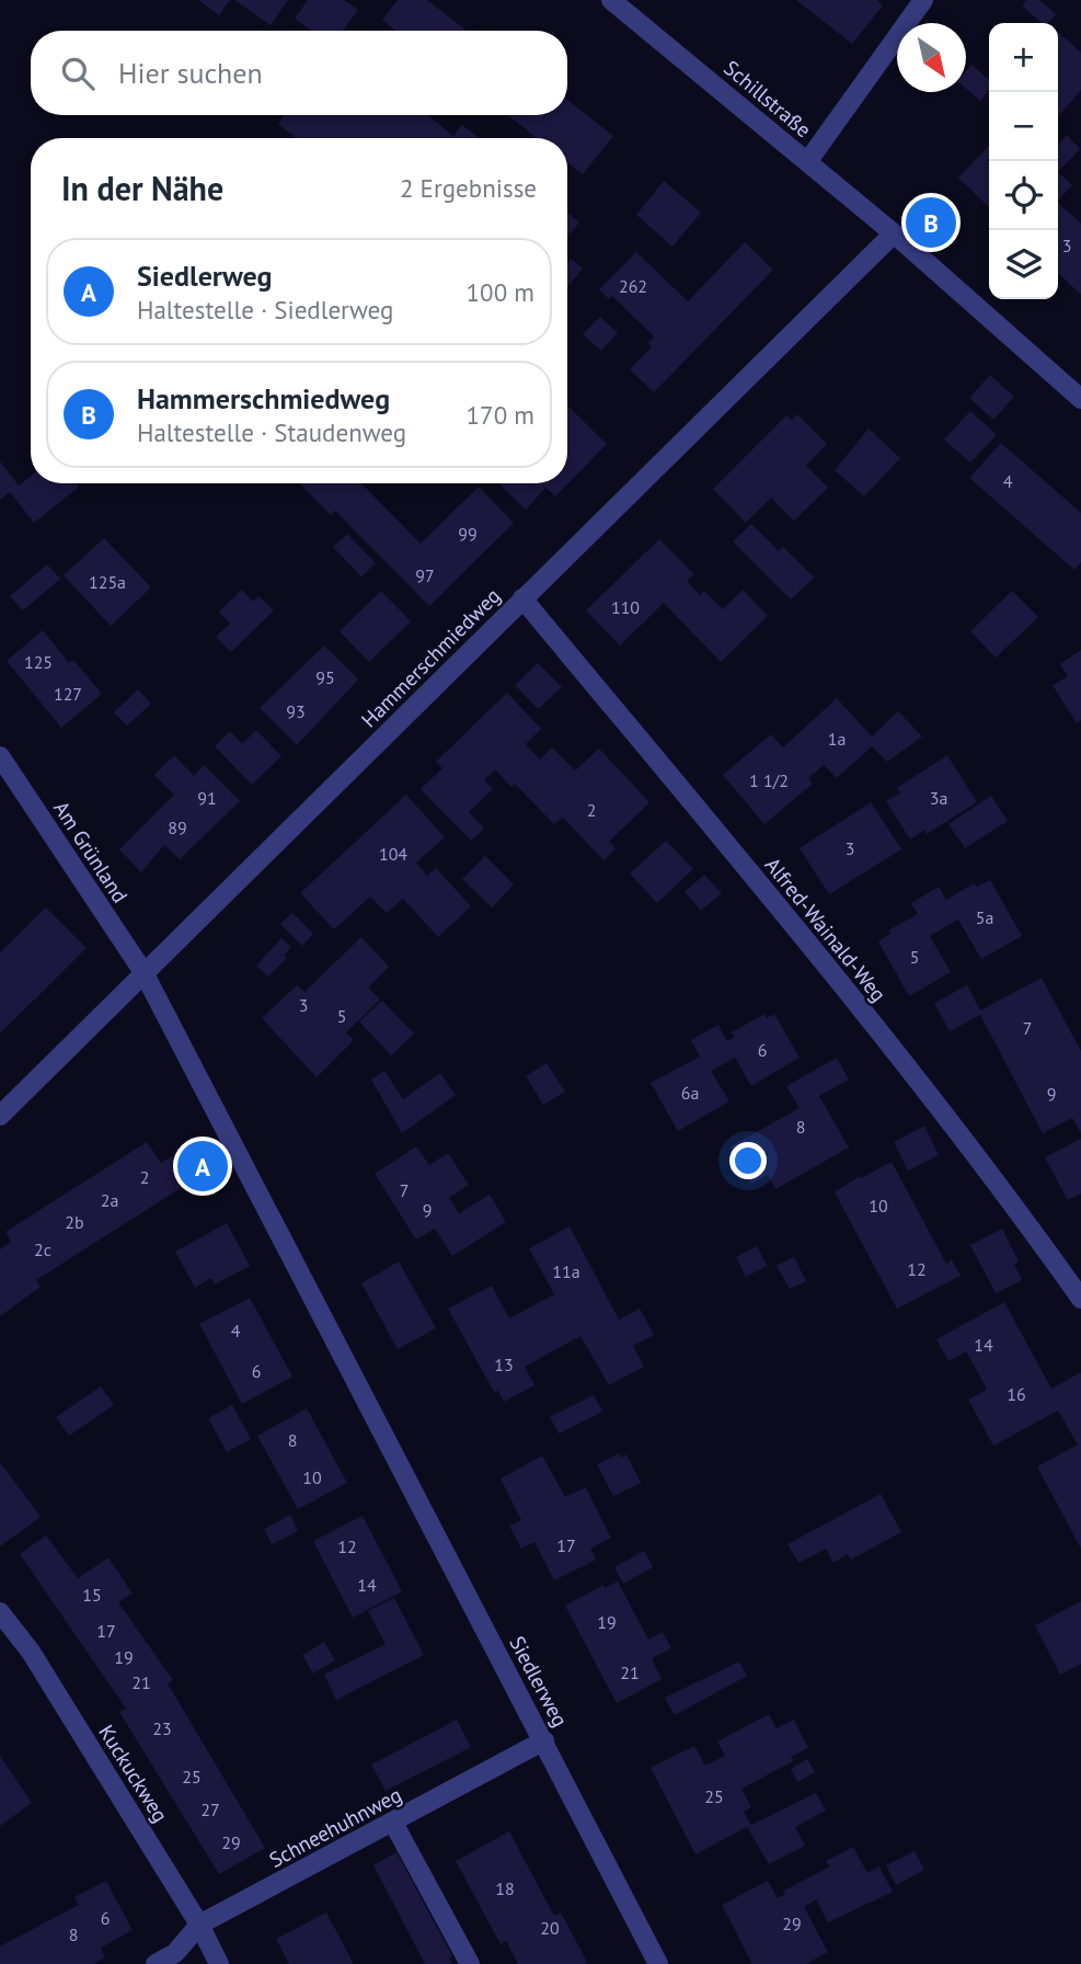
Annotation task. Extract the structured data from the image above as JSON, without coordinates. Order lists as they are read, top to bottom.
{
  "streets": {
    "street": [
      "Schillstraße",
      "Hammerschmiedweg",
      "Am Grünland",
      "Alfred-Wainald-Weg",
      "Siedlerweg",
      "Kuckuckweg",
      "Schneehuhnweg"
    ]
  },
  "crossings": [
    ["Schillstraße", "Hammerschmiedweg"],
    ["Hammerschmiedweg", "Am Grünland"],
    ["Hammerschmiedweg", "Alfred-Wainald-Weg"],
    ["Hammerschmiedweg", "Siedlerweg"],
    ["Am Grünland", "Siedlerweg"],
    ["Siedlerweg", "Schneehuhnweg"],
    ["Kuckuckweg", "Schneehuhnweg"]
  ],
  "house_numbers": [
    "3",
    "262",
    "4",
    "99",
    "97",
    "125a",
    "110",
    "125",
    "95",
    "127",
    "93",
    "1a",
    "1 1/2",
    "91",
    "3a",
    "2",
    "89",
    "3",
    "104",
    "5a",
    "5",
    "3",
    "5",
    "7",
    "6",
    "6a",
    "9",
    "8",
    "2",
    "7",
    "2a",
    "10",
    "9",
    "2b",
    "2c",
    "12",
    "11a",
    "4",
    "14",
    "13",
    "6",
    "16",
    "8",
    "10",
    "17",
    "12",
    "14",
    "15",
    "19",
    "17",
    "19",
    "21",
    "21",
    "23",
    "25",
    "25",
    "27",
    "29",
    "18",
    "6",
    "29",
    "20",
    "8"
  ],
  "north": "bottom right",
  "page": {
    "map_buttons": ["+", "−"],
    "search": "Hier suchen",
    "heading": ["In der Nähe", "2 Ergebnisse"],
    "pins": ["B", "A"],
    "list": [
      {
        "mark": "A",
        "name": "Siedlerweg",
        "note": "Haltestelle · Siedlerweg",
        "value": "100 m"
      },
      {
        "mark": "B",
        "name": "Hammerschmiedweg",
        "note": "Haltestelle · Staudenweg",
        "value": "170 m"
      }
    ]
  }
}
